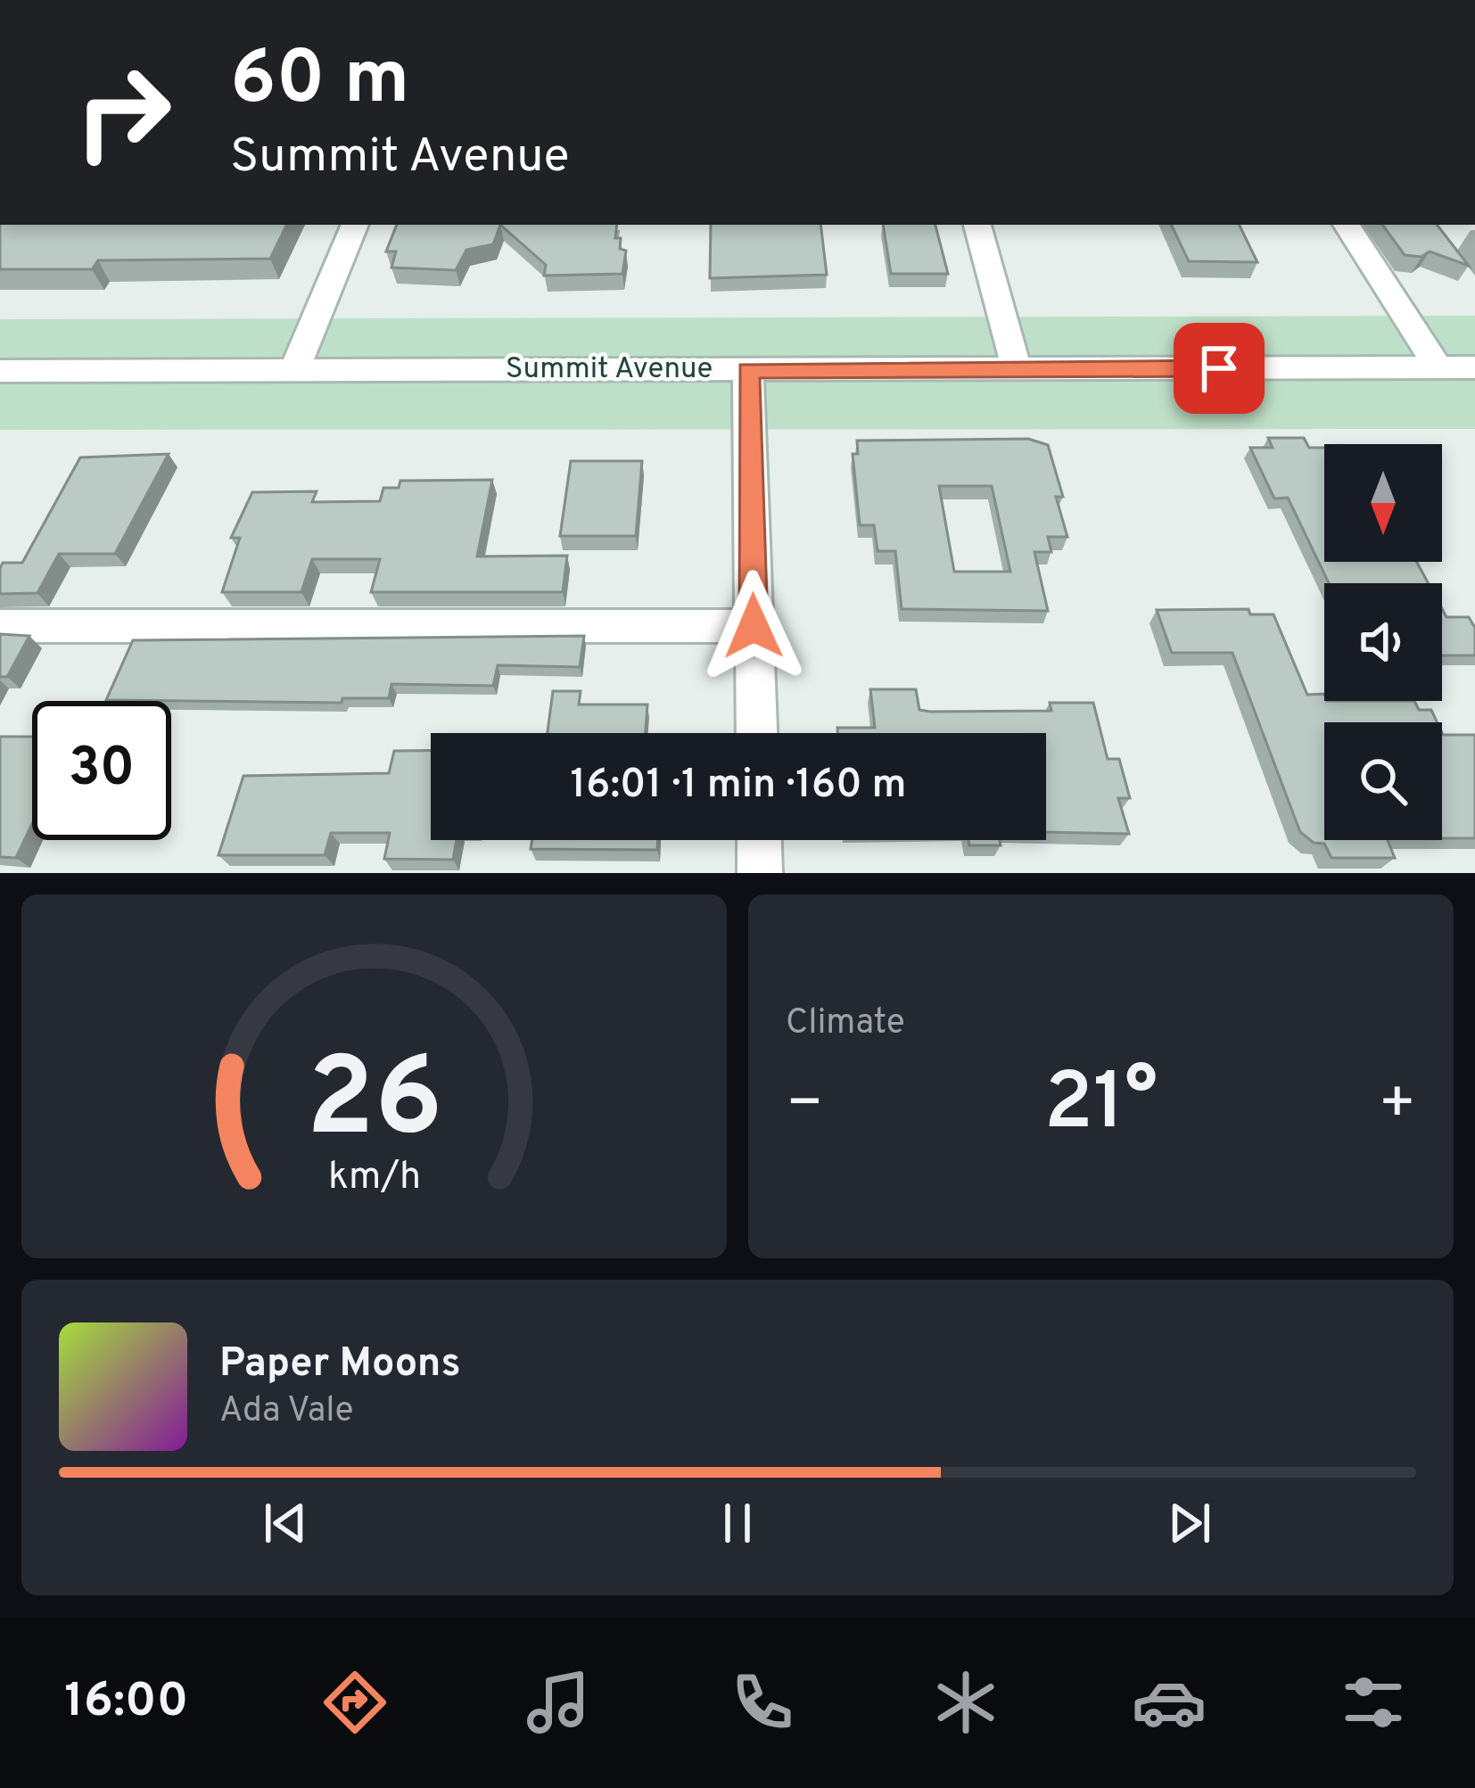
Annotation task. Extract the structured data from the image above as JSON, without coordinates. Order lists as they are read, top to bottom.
{
  "streets": {
    "street": ["Summit Avenue"]
  },
  "north": "bottom",
  "page": {
    "turn": ["60 m", "Summit Avenue"],
    "limit": "30",
    "trip": "16:01 · 1 min · 160 m",
    "tile": "Climate",
    "heat": ["−", "21°", "+"],
    "song": ["Paper Moons", "Ada Vale"],
    "tabs": "16:00",
    "gauge": ["26", "km/h"]
  }
}
